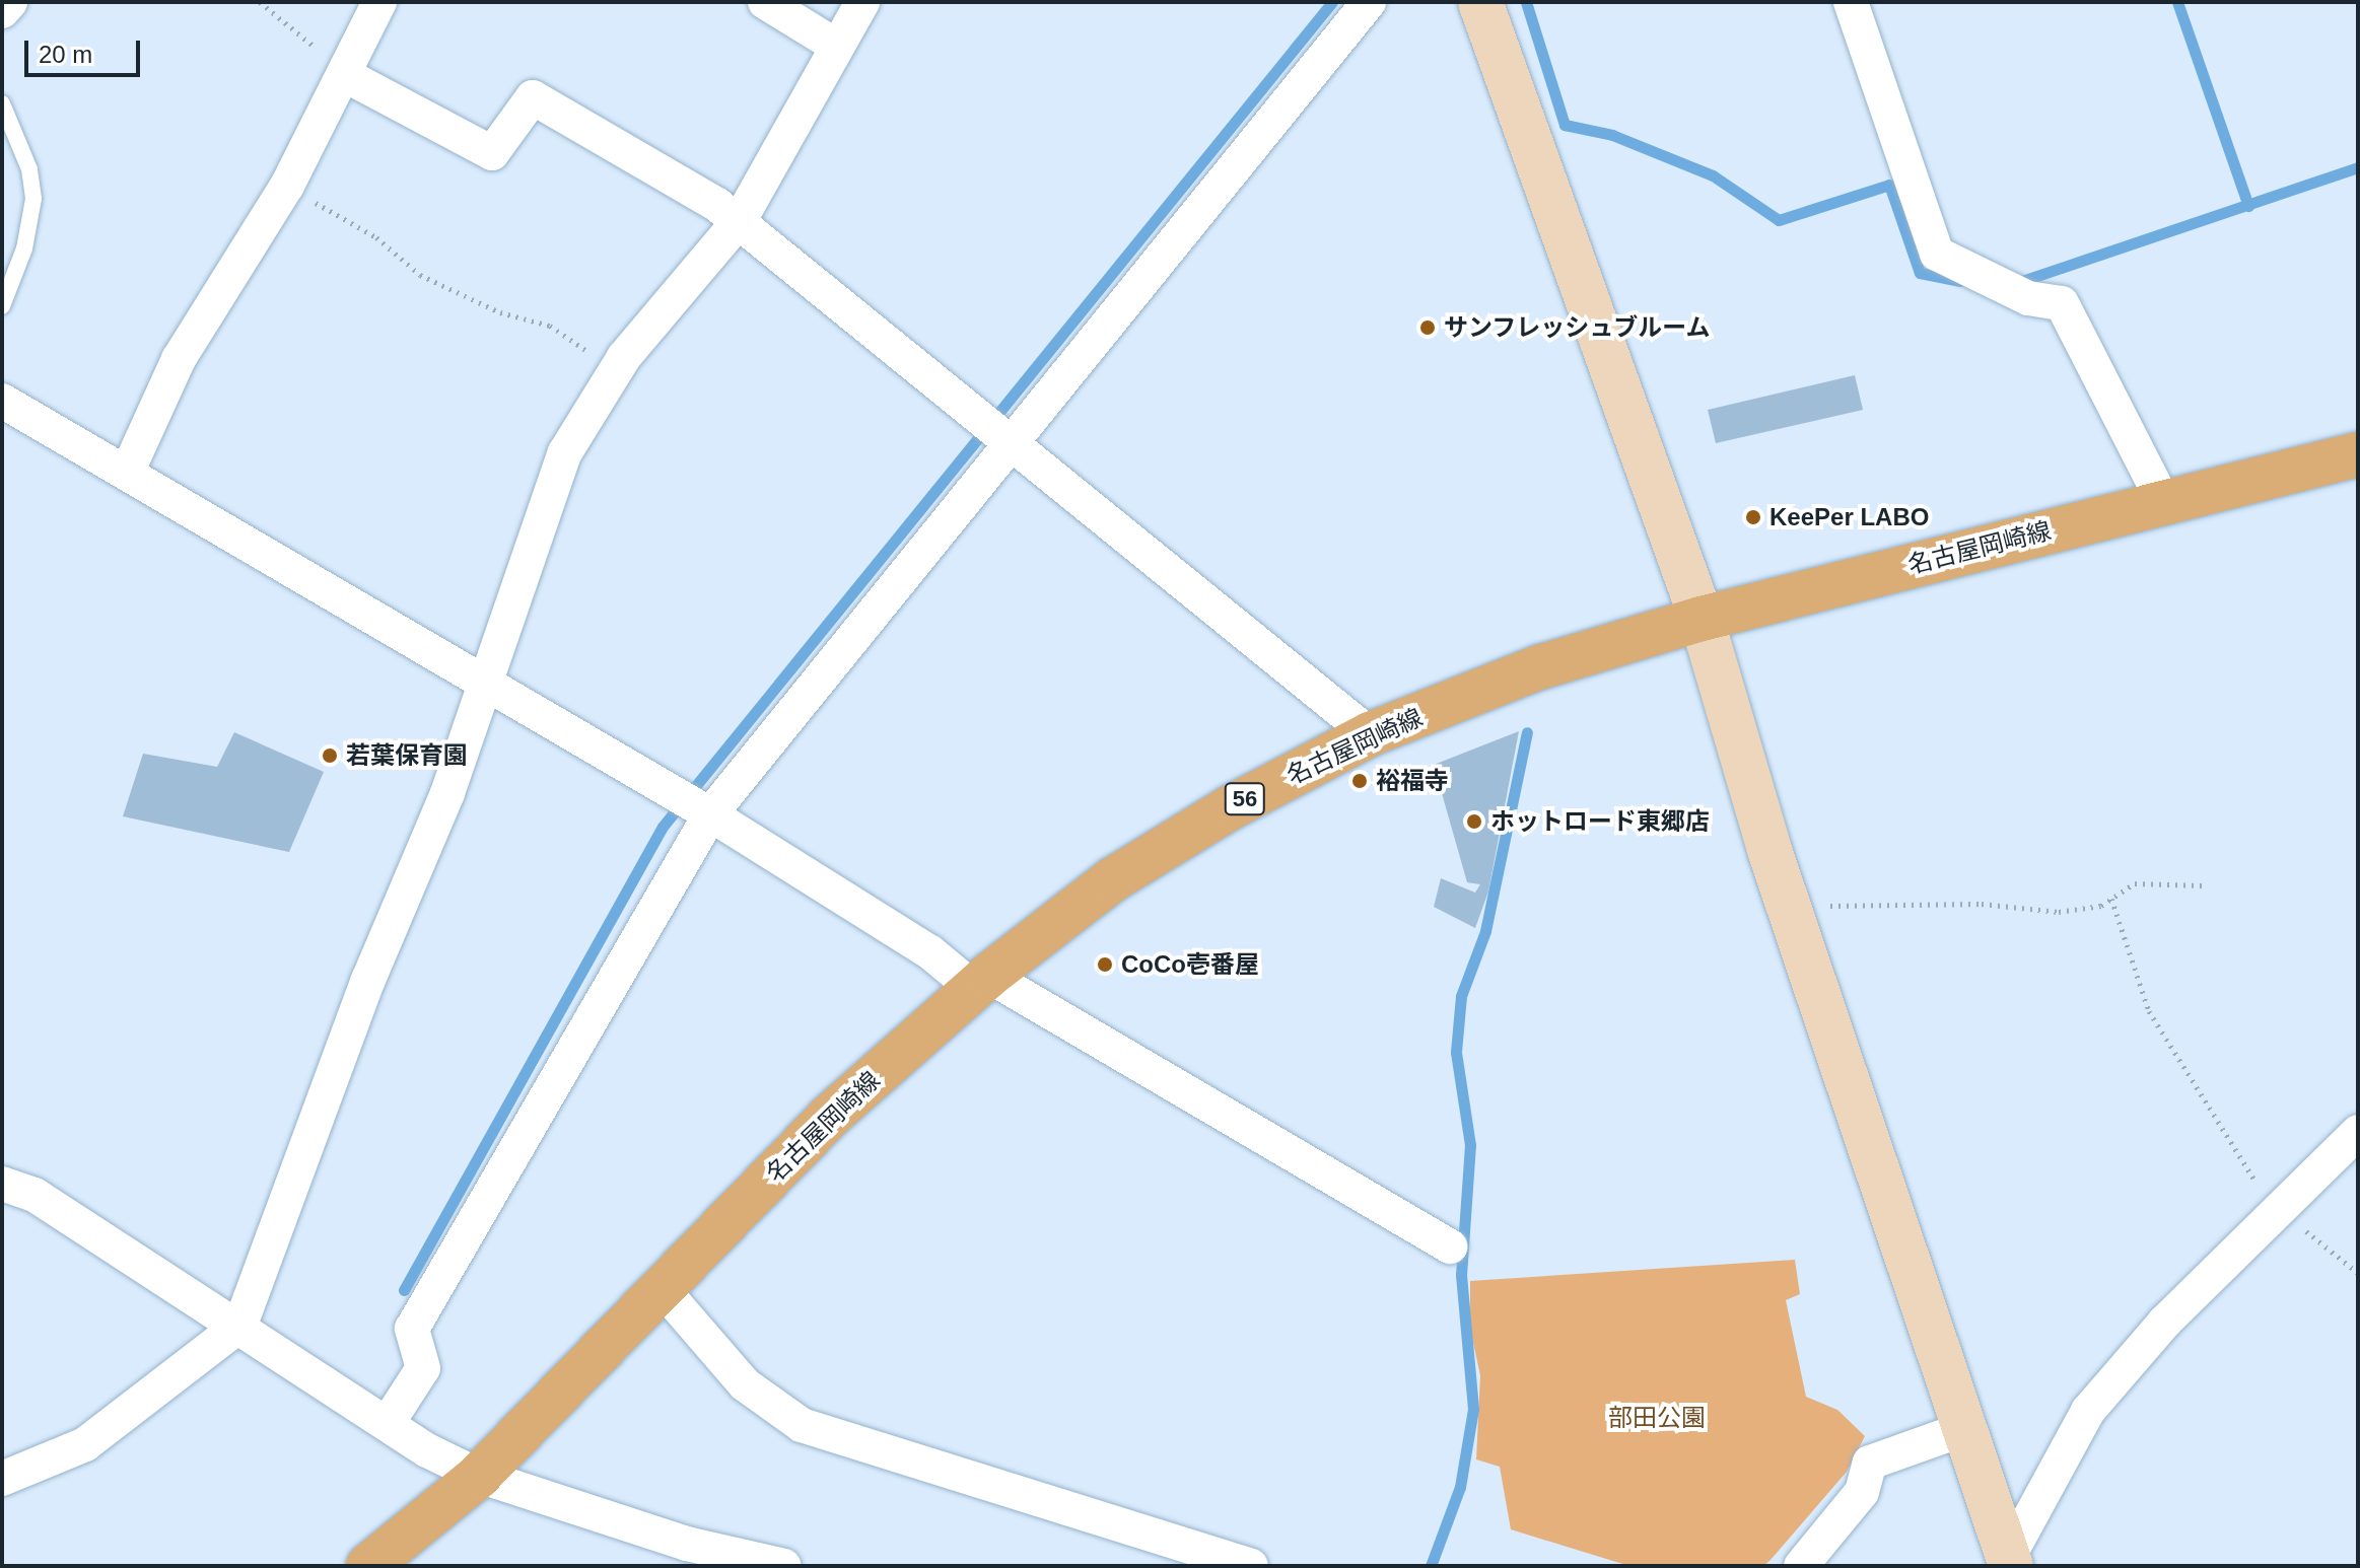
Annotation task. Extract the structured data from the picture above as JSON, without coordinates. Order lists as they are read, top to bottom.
{
  "streets": {
    "main road": ["名古屋岡崎線", "56"]
  },
  "parks": ["部田公園"],
  "places": [
    "サンフレッシュブルーム",
    "KeePer LABO",
    "若葉保育園",
    "裕福寺",
    "ホットロード東郷店",
    "CoCo壱番屋"
  ],
  "scale_bar": "20 m"
}
